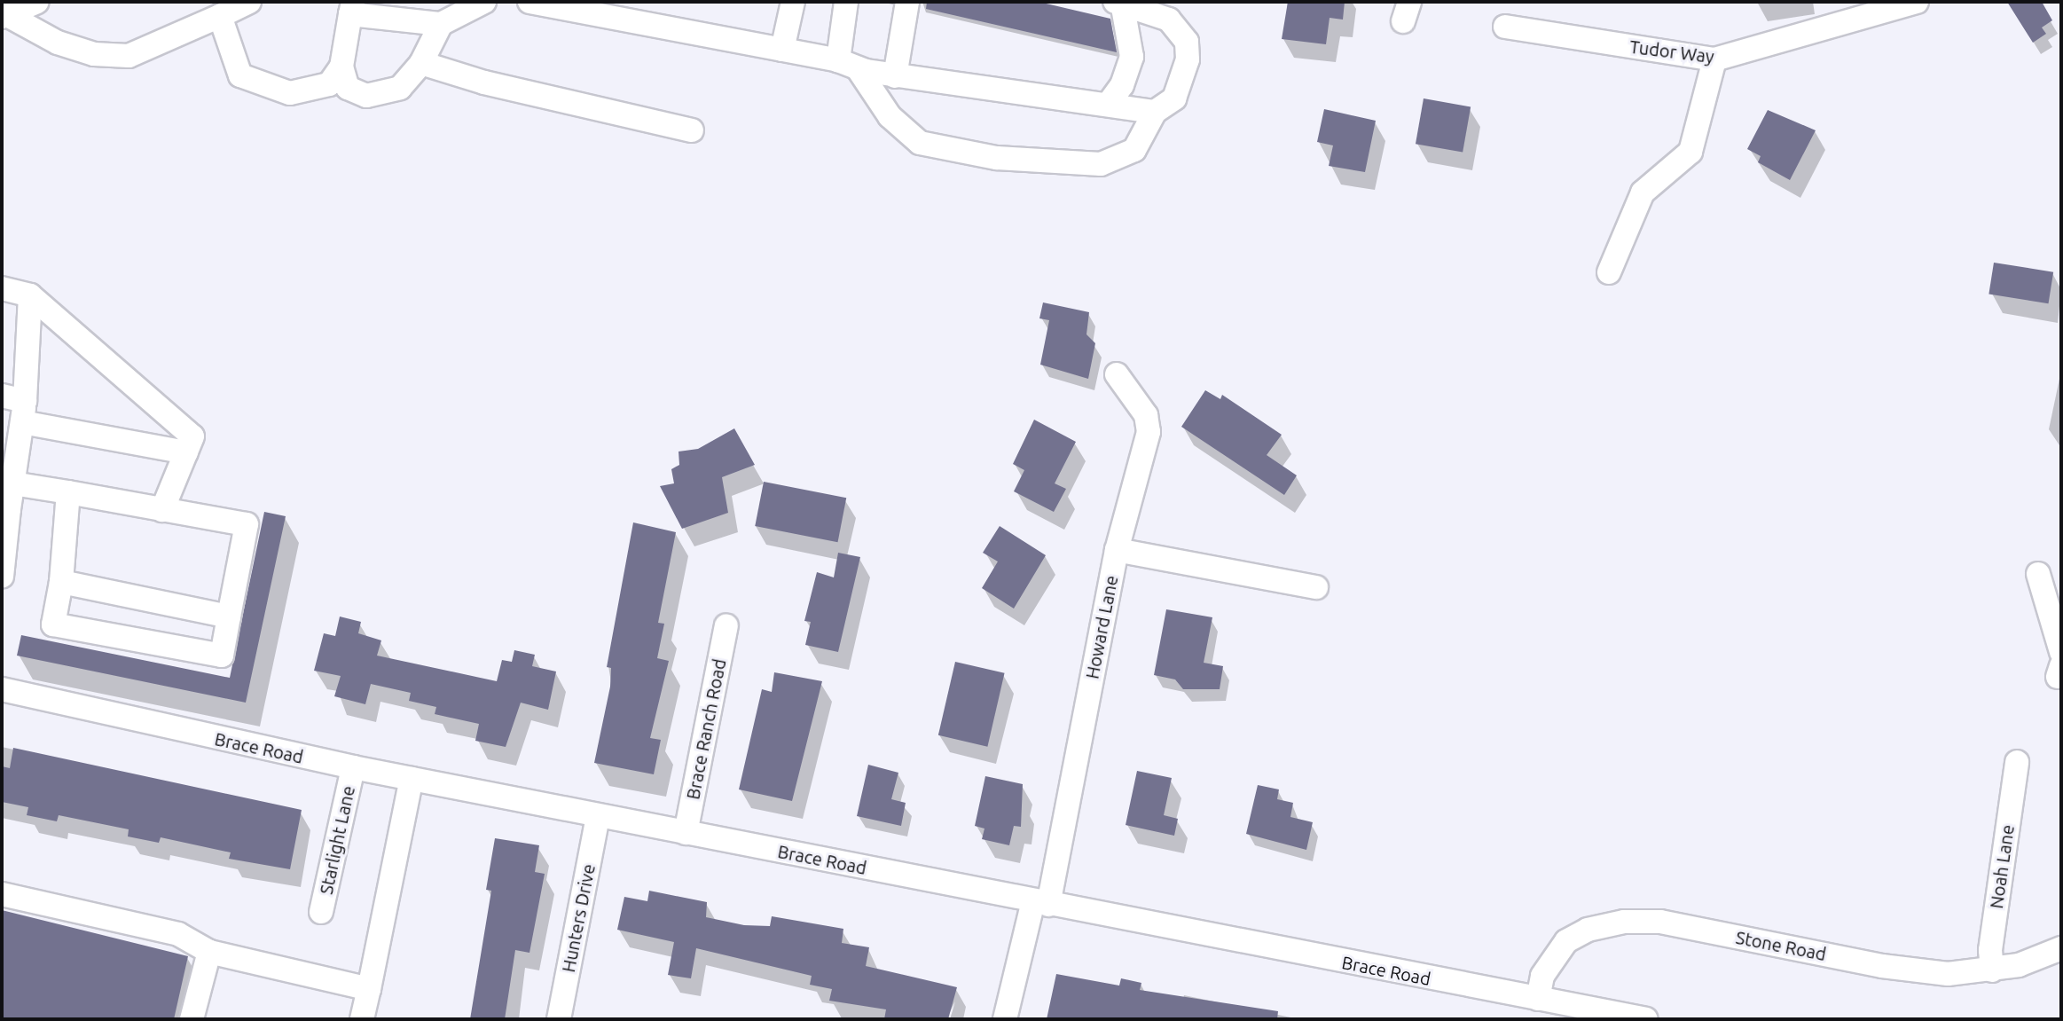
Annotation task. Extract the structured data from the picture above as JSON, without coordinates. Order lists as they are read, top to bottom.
{
  "streets": {
    "street": [
      "Tudor Way",
      "Howard Lane",
      "Brace Ranch Road",
      "Brace Road",
      "Starlight Lane",
      "Noah Lane",
      "Hunters Drive",
      "Stone Road"
    ]
  },
  "crossings": [
    ["Howard Lane", "Brace Road"],
    ["Brace Ranch Road", "Brace Road"],
    ["Brace Road", "Starlight Lane"],
    ["Brace Road", "Hunters Drive"],
    ["Brace Road", "Stone Road"],
    ["Noah Lane", "Stone Road"]
  ]
}
